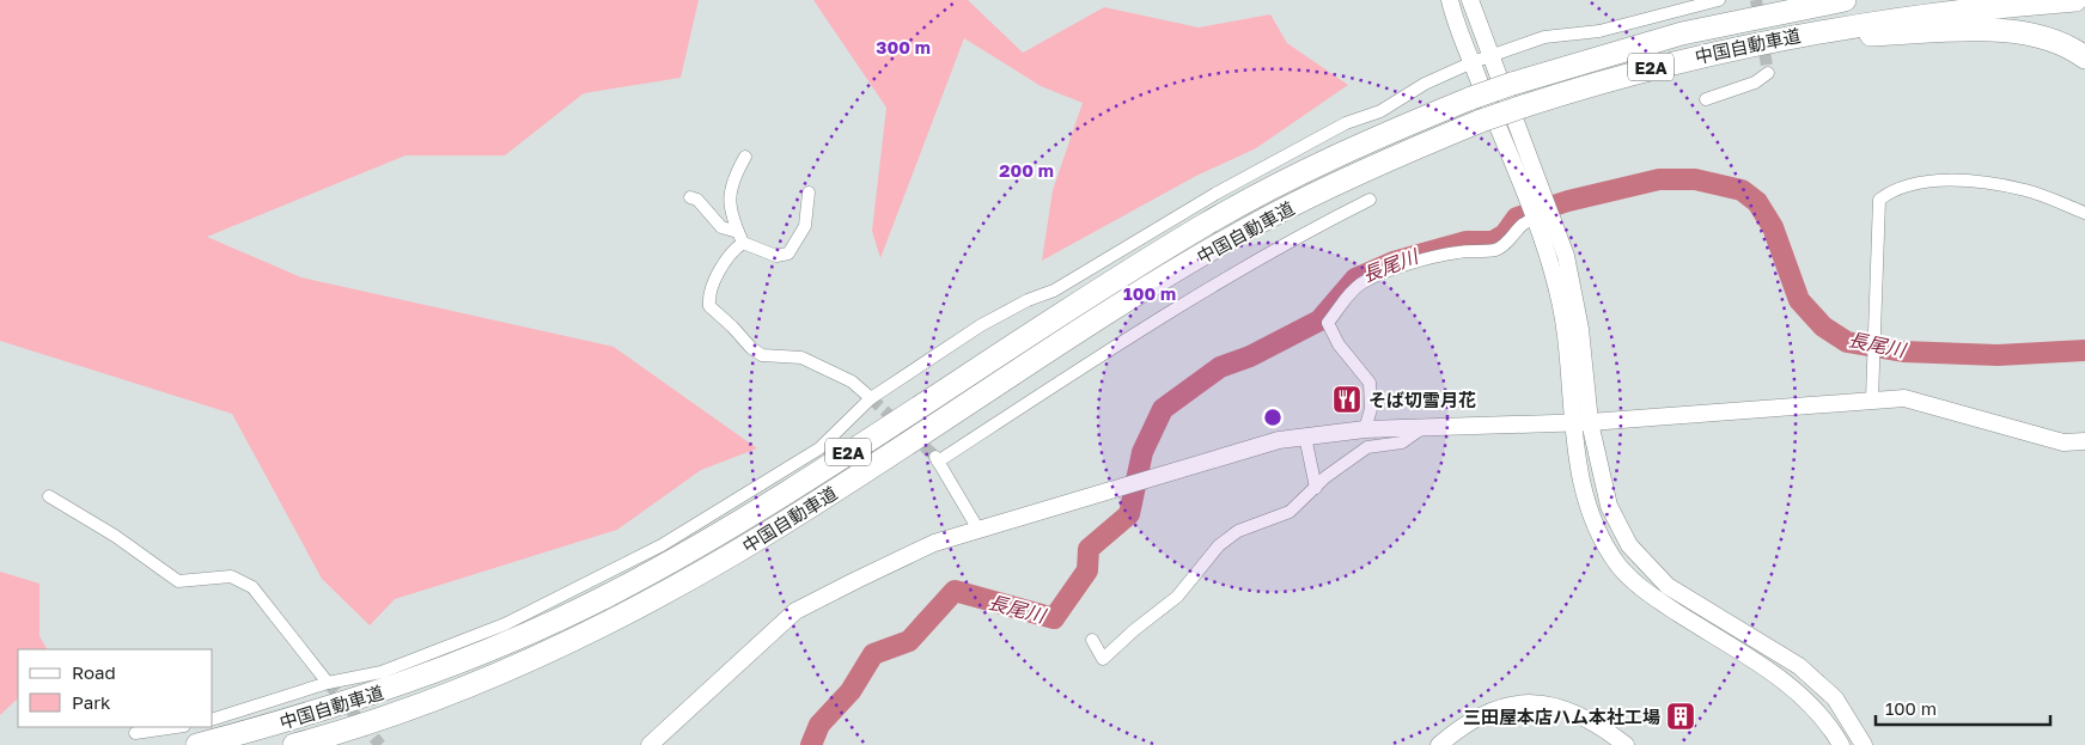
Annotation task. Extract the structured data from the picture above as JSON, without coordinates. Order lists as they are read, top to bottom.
{
  "streets": {
    "highway": ["中国自動車道", "E2A"]
  },
  "water": ["長尾川"],
  "places": {
    "restaurant": ["そば切雪月花"],
    "building": ["三田屋本店ハム本社工場"]
  },
  "legend": ["Road", "Park"],
  "scale_bar": "100 m",
  "rings": ["300 m", "200 m", "100 m"]
}
